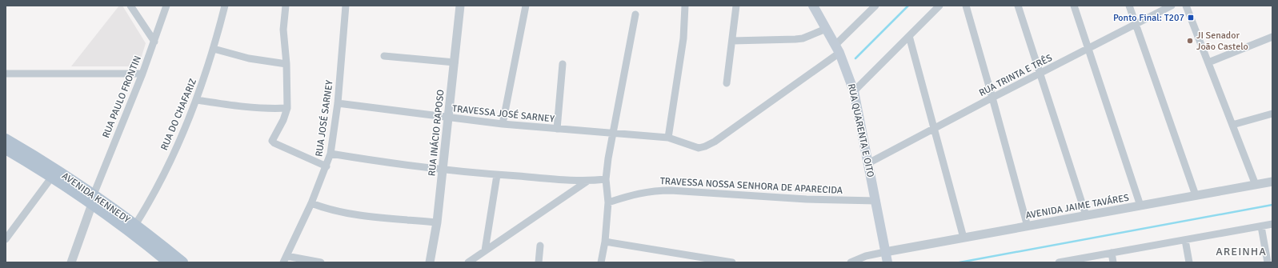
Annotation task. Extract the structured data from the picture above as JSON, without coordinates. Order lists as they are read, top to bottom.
{
  "streets": {
    "main road": ["RUA QUARENTA E OITO", "AVENIDA KENNEDY"],
    "street": [
      "RUA TRINTA E TRÊS",
      "RUA PAULO FRONTIN",
      "TRAVESSA JOSÉ SARNEY",
      "RUA DO CHAFARIZ",
      "RUA JOSÉ SARNEY",
      "RUA INÁCIO RAPOSO",
      "TRAVESSA NOSSA SENHORA DE APARECIDA",
      "AVENIDA JAIME TAVÁRES"
    ]
  },
  "crossings": [
    ["RUA TRINTA E TRÊS", "RUA QUARENTA E OITO"],
    ["RUA PAULO FRONTIN", "AVENIDA KENNEDY"],
    ["TRAVESSA JOSÉ SARNEY", "RUA JOSÉ SARNEY"],
    ["TRAVESSA JOSÉ SARNEY", "RUA QUARENTA E OITO"],
    ["TRAVESSA JOSÉ SARNEY", "RUA INÁCIO RAPOSO"],
    ["RUA DO CHAFARIZ", "AVENIDA KENNEDY"],
    ["RUA QUARENTA E OITO", "TRAVESSA NOSSA SENHORA DE APARECIDA"],
    ["RUA QUARENTA E OITO", "AVENIDA JAIME TAVÁRES"]
  ],
  "districts": ["AREINHA"],
  "places": {
    "transit": ["Ponto Final: T207"],
    "other": ["JI Senador João Castelo"]
  }
}
